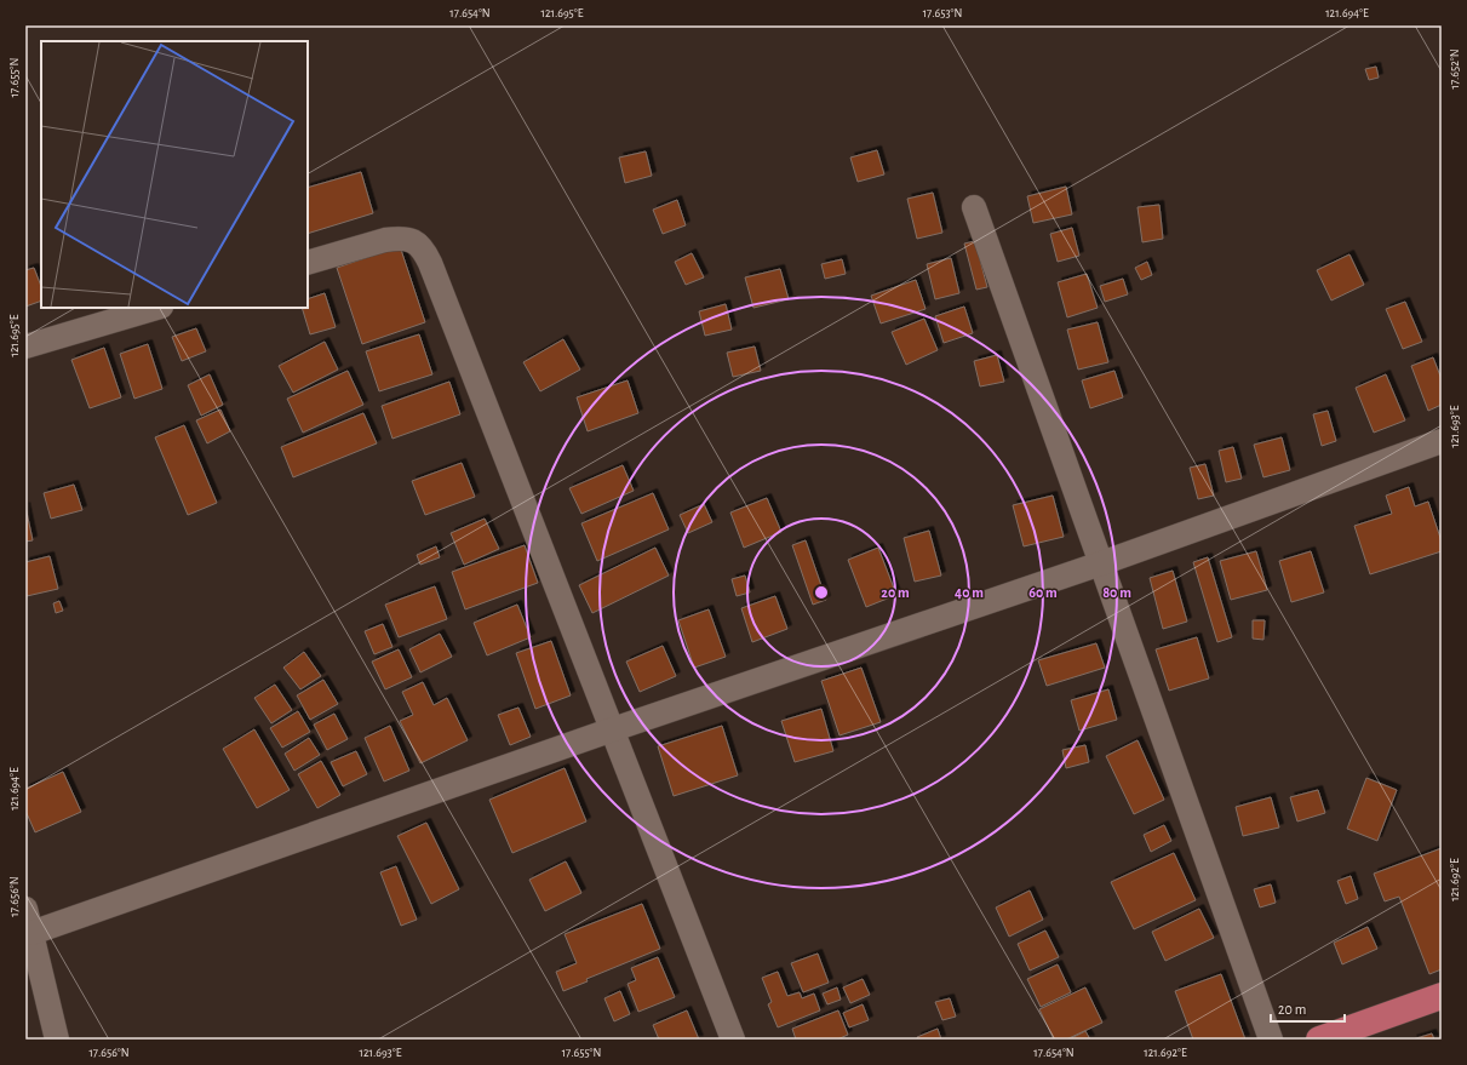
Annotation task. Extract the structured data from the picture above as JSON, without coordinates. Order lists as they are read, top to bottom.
{
  "scale_bar": "20 m",
  "coordinates": [
    "17.654°N",
    "121.695°E",
    "17.653°N",
    "121.694°E",
    "17.652°N",
    "17.655°N",
    "121.693°E",
    "121.692°E",
    "17.656°N"
  ],
  "rings": [
    "20 m",
    "40 m",
    "60 m",
    "80 m"
  ]
}
